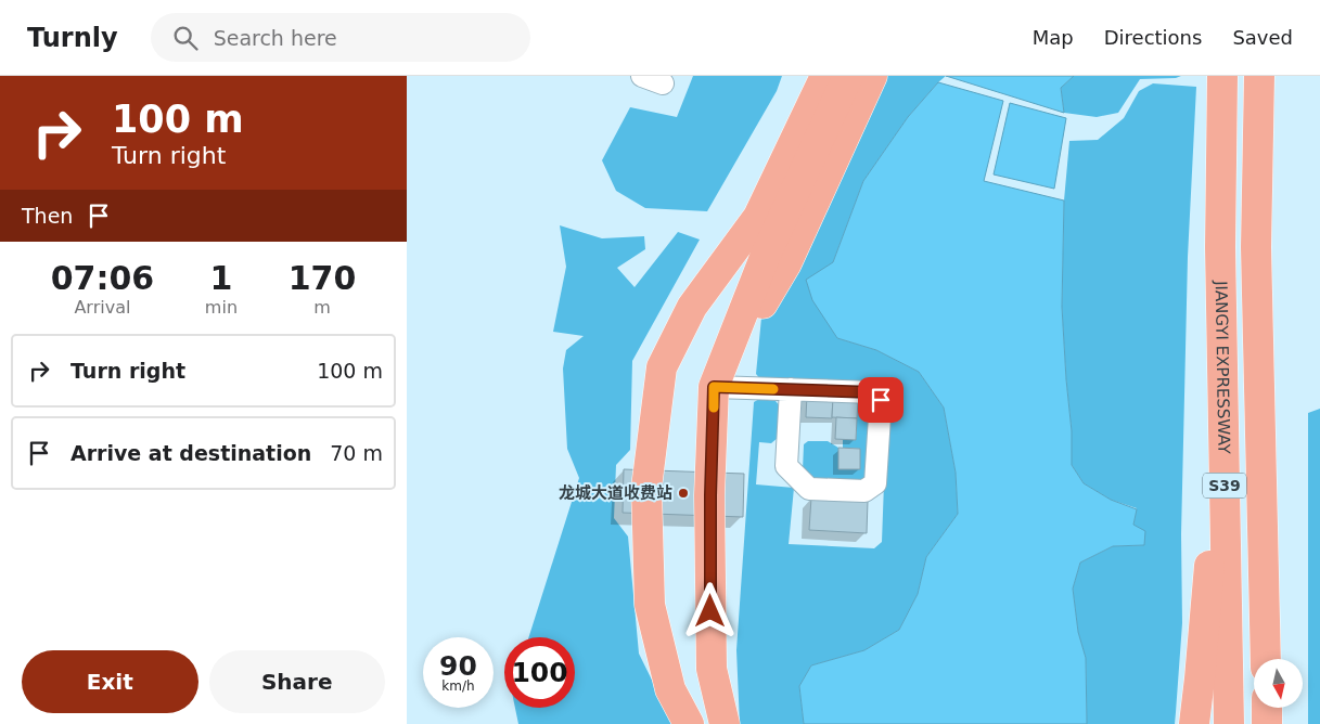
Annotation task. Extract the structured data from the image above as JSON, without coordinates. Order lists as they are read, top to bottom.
{
  "streets": {
    "highway": ["JIANGYI EXPRESSWAY", "S39"]
  },
  "places": ["龙城大道收费站"],
  "north": "bottom",
  "page": {
    "header": "Turnly",
    "search": "Search here",
    "nav": ["Map", "Directions", "Saved"],
    "turn": ["100 m", "Turn right"],
    "then": "Then",
    "eta": [
      "07:06",
      "Arrival",
      "1",
      "min",
      "170",
      "m"
    ],
    "list": [
      {
        "name": "Turn right",
        "value": "100 m"
      },
      {
        "name": "Arrive at destination",
        "value": "70 m"
      }
    ],
    "speed": "90 km/h",
    "limit": "100",
    "buttons": ["Exit", "Share"]
  }
}
